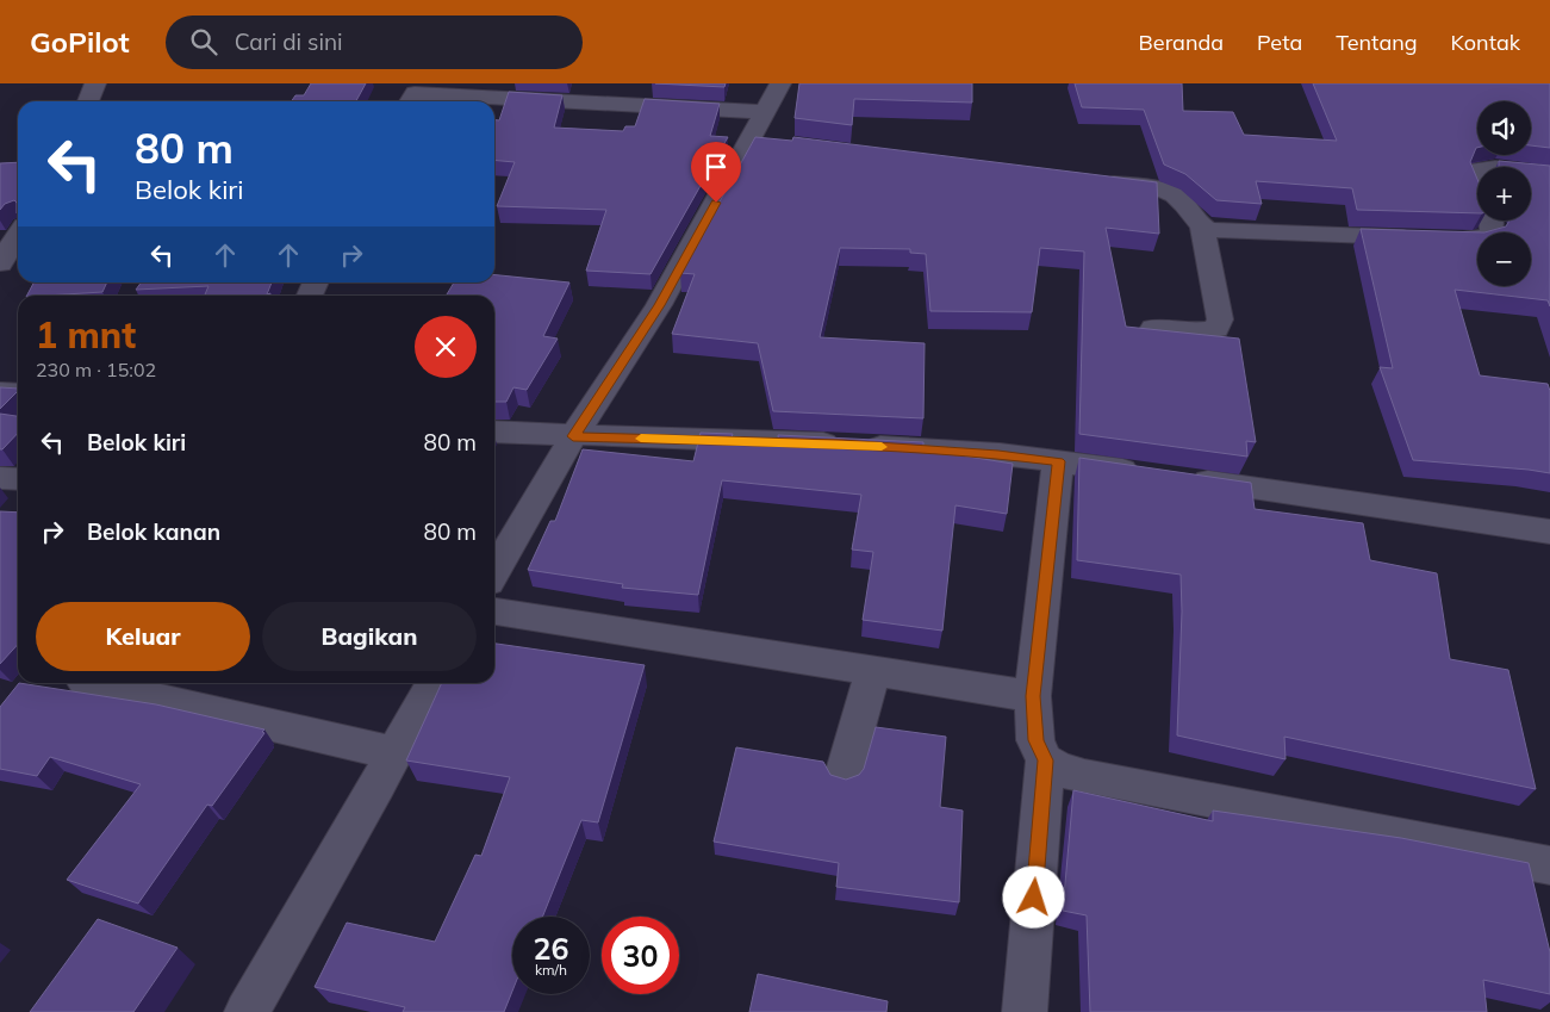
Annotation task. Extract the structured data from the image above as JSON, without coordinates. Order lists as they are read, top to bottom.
{
  "page": {
    "header": "GoPilot",
    "search": "Cari di sini",
    "nav": [
      "Beranda",
      "Peta",
      "Tentang",
      "Kontak"
    ],
    "map_buttons": ["+", "−"],
    "turn": ["80 m", "Belok kiri"],
    "heading": ["1 mnt", "230 m · 15:02"],
    "list": [
      {
        "name": "Belok kiri",
        "value": "80 m"
      },
      {
        "name": "Belok kanan",
        "value": "80 m"
      }
    ],
    "buttons": ["Keluar", "Bagikan"],
    "speed": "26 km/h",
    "limit": "30"
  }
}
